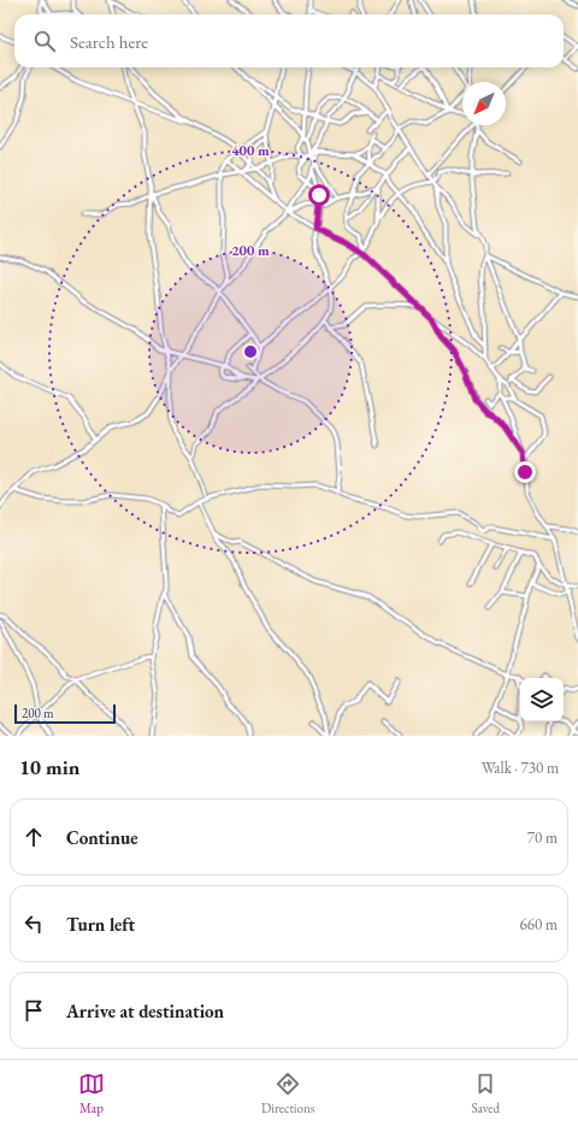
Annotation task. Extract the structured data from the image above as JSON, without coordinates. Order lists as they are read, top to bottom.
{
  "scale_bar": "200 m",
  "north": "bottom left",
  "page": {
    "search": "Search here",
    "scale": "200 m",
    "heading": ["10 min", "Walk · 730 m"],
    "list": [
      ["Continue", "70 m"],
      ["Turn left", "660 m"],
      "Arrive at destination"
    ],
    "nav": ["Map", "Directions", "Saved"]
  },
  "rings": ["400 m", "200 m"]
}
